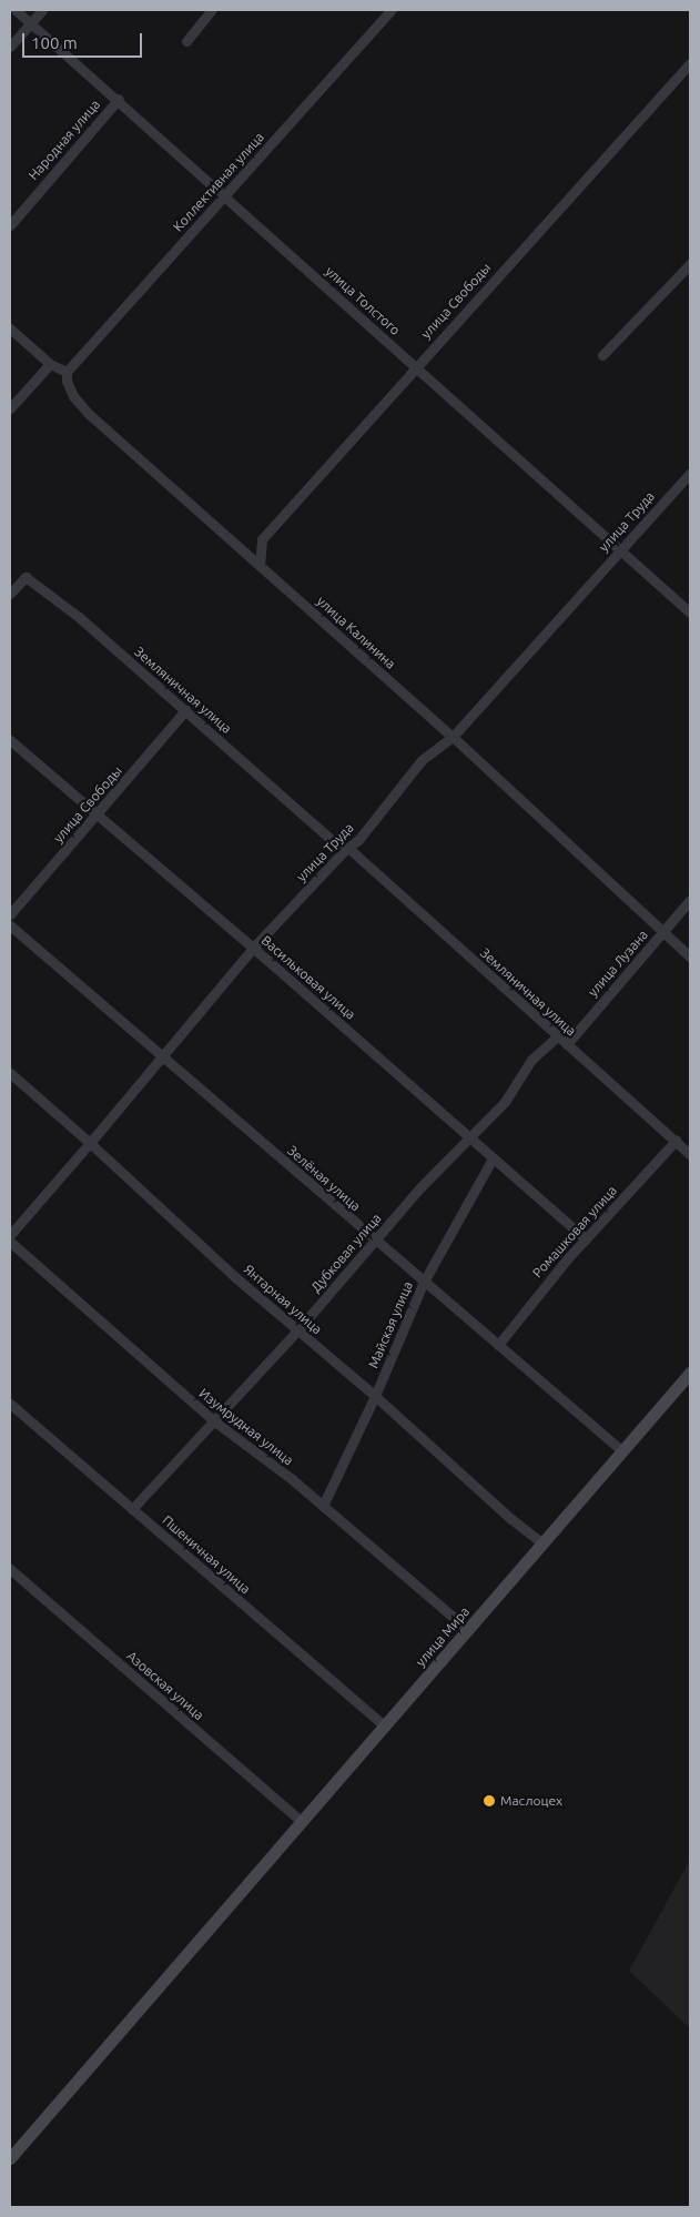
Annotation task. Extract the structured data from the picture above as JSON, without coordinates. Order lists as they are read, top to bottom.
{
  "streets": {
    "main road": ["улица Мира"],
    "street": [
      "Народная улица",
      "Коллективная улица",
      "улица Толстого",
      "улица Свободы",
      "улица Труда",
      "улица Калинина",
      "Земляничная улица",
      "улица Лузана",
      "Васильковая улица",
      "Зелёная улица",
      "Ромашковая улица",
      "Дубковая улица",
      "Янтарная улица",
      "Майская улица",
      "Изумрудная улица",
      "Пшеничная улица",
      "Азовская улица"
    ]
  },
  "crossings": [
    ["Народная улица", "улица Толстого"],
    ["Коллективная улица", "улица Толстого"],
    ["Коллективная улица", "улица Калинина"],
    ["улица Толстого", "улица Свободы"],
    ["улица Толстого", "улица Труда"],
    ["улица Свободы", "улица Калинина"],
    ["улица Свободы", "Земляничная улица"],
    ["улица Свободы", "Васильковая улица"],
    ["улица Труда", "улица Калинина"],
    ["улица Труда", "Земляничная улица"],
    ["улица Труда", "Васильковая улица"],
    ["улица Труда", "Зелёная улица"],
    ["улица Труда", "Янтарная улица"],
    ["улица Калинина", "улица Лузана"],
    ["Земляничная улица", "улица Лузана"],
    ["Земляничная улица", "Ромашковая улица"],
    ["Земляничная улица", "Дубковая улица"],
    ["Васильковая улица", "Ромашковая улица"],
    ["Васильковая улица", "Дубковая улица"],
    ["Васильковая улица", "Майская улица"],
    ["Зелёная улица", "Ромашковая улица"],
    ["Зелёная улица", "Дубковая улица"],
    ["Зелёная улица", "Майская улица"],
    ["Зелёная улица", "улица Мира"],
    ["Дубковая улица", "Янтарная улица"],
    ["Дубковая улица", "Изумрудная улица"],
    ["Дубковая улица", "Пшеничная улица"],
    ["Янтарная улица", "Майская улица"],
    ["Янтарная улица", "улица Мира"],
    ["Майская улица", "Изумрудная улица"],
    ["Изумрудная улица", "улица Мира"],
    ["Пшеничная улица", "улица Мира"],
    ["улица Мира", "Азовская улица"]
  ],
  "places": ["Маслоцех"],
  "scale_bar": "100 m"
}
